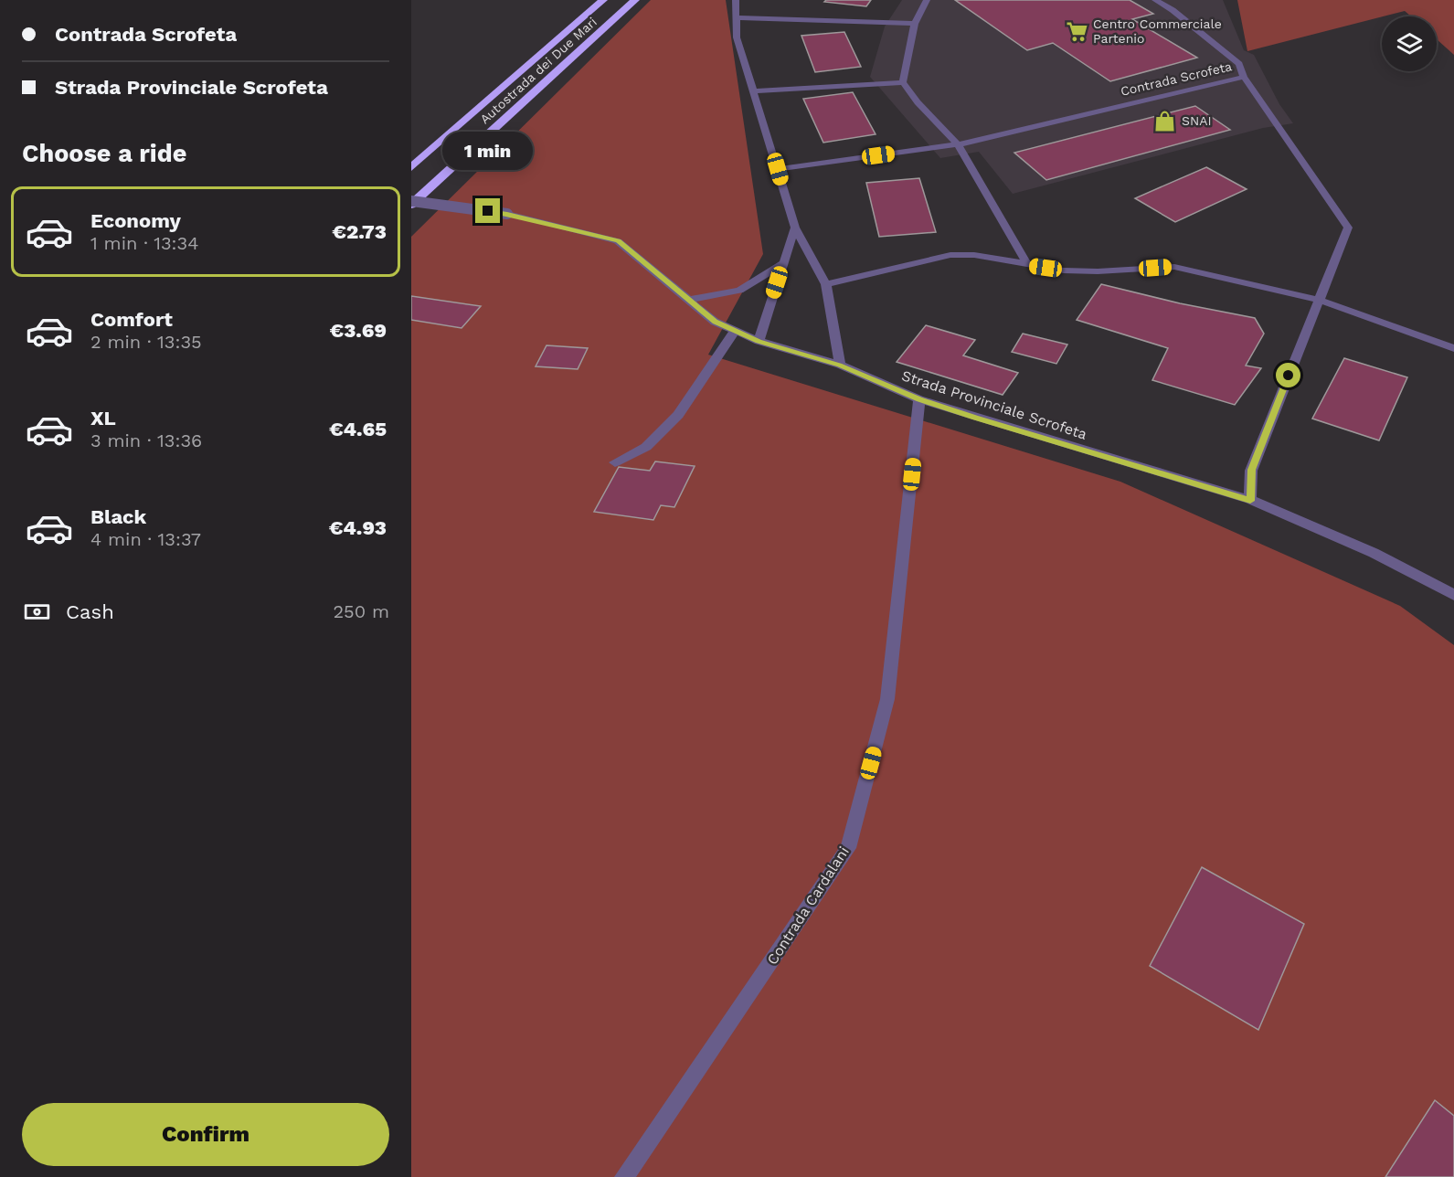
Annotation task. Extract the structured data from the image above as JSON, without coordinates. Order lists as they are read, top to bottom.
{
  "streets": {
    "highway": ["Autostrada dei Due Mari"],
    "street": ["Contrada Scrofeta", "Strada Provinciale Scrofeta", "Contrada Cardalani"]
  },
  "crossings": [
    ["Autostrada dei Due Mari", "Strada Provinciale Scrofeta"],
    ["Contrada Scrofeta", "Strada Provinciale Scrofeta"],
    ["Strada Provinciale Scrofeta", "Contrada Cardalani"]
  ],
  "places": {
    "supermarket": ["Centro Commerciale Partenio"],
    "shop": ["SNAI"]
  },
  "page": {
    "banner": ["Contrada Scrofeta", "Strada Provinciale Scrofeta"],
    "heading": "Choose a ride",
    "bubble": "1 min",
    "list": [
      {
        "name": "Economy",
        "note": "1 min · 13:34",
        "value": "€2.73"
      },
      {
        "name": "Comfort",
        "note": "2 min · 13:35",
        "value": "€3.69"
      },
      {
        "name": "XL",
        "note": "3 min · 13:36",
        "value": "€4.65"
      },
      {
        "name": "Black",
        "note": "4 min · 13:37",
        "value": "€4.93"
      }
    ],
    "pay": ["Cash", "250 m"],
    "buttons": "Confirm"
  }
}
